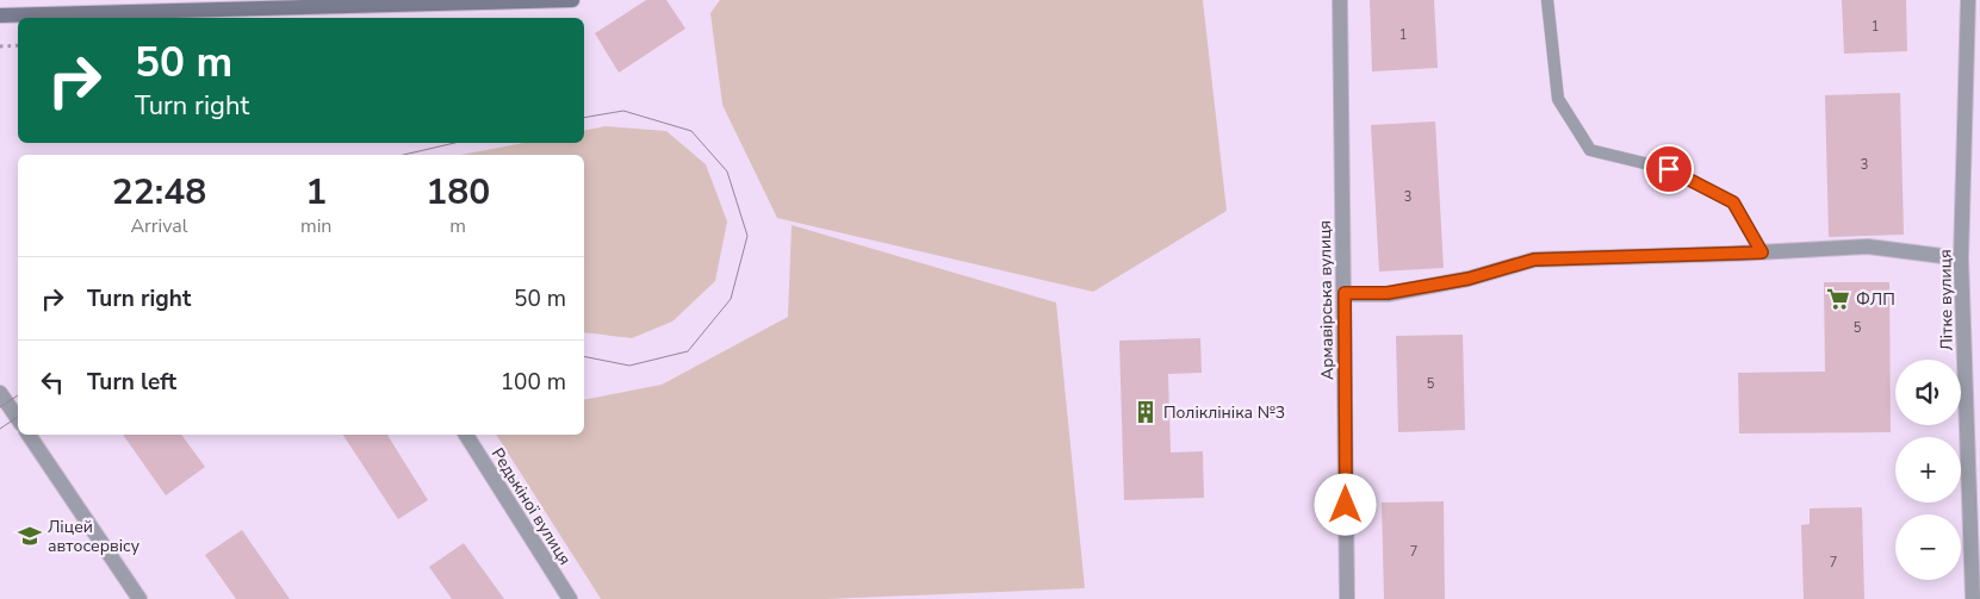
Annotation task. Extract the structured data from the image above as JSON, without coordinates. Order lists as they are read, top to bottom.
{
  "streets": {
    "street": ["Армавірська вулиця", "Літке вулиця", "Редькіної вулиця"]
  },
  "places": {
    "supermarket": ["ФЛП"],
    "building": ["Поліклініка №3"],
    "school or university": ["Ліцей автосервісу"]
  },
  "house_numbers": [
    "1",
    "1",
    "3",
    "3",
    "5",
    "5",
    "7",
    "7"
  ],
  "page": {
    "turn": ["50 m", "Turn right"],
    "eta": [
      "22:48",
      "Arrival",
      "1",
      "min",
      "180",
      "m"
    ],
    "list": [
      {
        "name": "Turn right",
        "value": "50 m"
      },
      {
        "name": "Turn left",
        "value": "100 m"
      }
    ],
    "map_buttons": ["+", "−"]
  }
}
